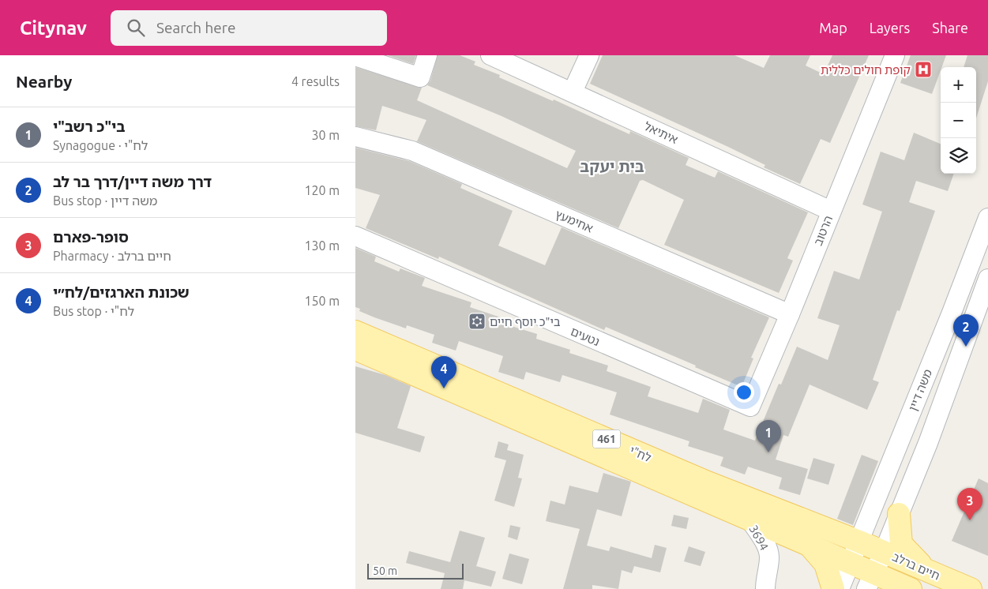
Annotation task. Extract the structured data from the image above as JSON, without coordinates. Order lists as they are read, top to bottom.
{
  "streets": {
    "main road": ["461", "לח\"י", "חיים ברלב"],
    "street": [
      "איתיאל",
      "אחימעץ",
      "הרטוב",
      "נטעים",
      "משה דיין",
      "3694"
    ]
  },
  "crossings": [
    ["איתיאל", "הרטוב"],
    ["אחימעץ", "הרטוב"],
    ["הרטוב", "נטעים"],
    ["משה דיין", "לח\"י"],
    ["משה דיין", "חיים ברלב"],
    ["לח\"י", "3694"],
    ["לח\"י", "חיים ברלב"]
  ],
  "districts": ["בית יעקב"],
  "places": {
    "hospital": ["קופת חולים כללית"],
    "synagogue": ["בי\"כ יוסף חיים"]
  },
  "scale_bar": "50 m",
  "page": {
    "header": "Citynav",
    "search": "Search here",
    "nav": ["Map", "Layers", "Share"],
    "heading": ["Nearby", "4 results"],
    "map_buttons": ["+", "−"],
    "list": [
      {
        "mark": "1",
        "name": "בי\"כ רשב\"י",
        "note": "Synagogue · לח\"י",
        "value": "30 m"
      },
      {
        "mark": "2",
        "name": "דרך משה דיין/דרך בר לב",
        "note": "Bus stop · משה דיין",
        "value": "120 m"
      },
      {
        "mark": "3",
        "name": "סופר-פארם",
        "note": "Pharmacy · חיים ברלב",
        "value": "130 m"
      },
      {
        "mark": "4",
        "name": "שכונת הארגזים/לח״י",
        "note": "Bus stop · לח\"י",
        "value": "150 m"
      }
    ],
    "pins": [
      "2",
      "4",
      "1",
      "3"
    ],
    "scale": "50 m"
  }
}
